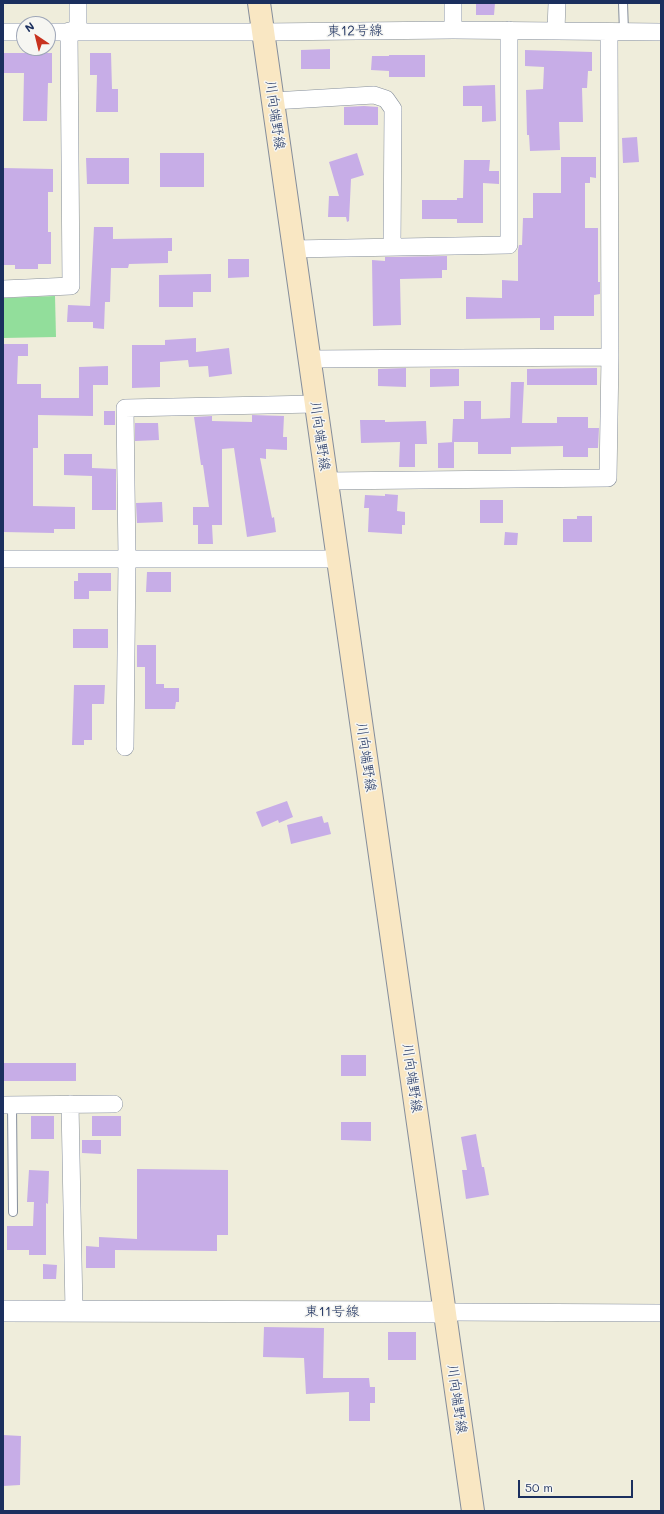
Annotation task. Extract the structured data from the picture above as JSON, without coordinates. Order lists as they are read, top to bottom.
{
  "streets": {
    "main road": ["川向端野線"],
    "street": ["東12号線", "東11号線"]
  },
  "crossings": [
    ["東12号線", "川向端野線"],
    ["川向端野線", "東11号線"]
  ],
  "scale_bar": "50 m",
  "north": "top left"
}
